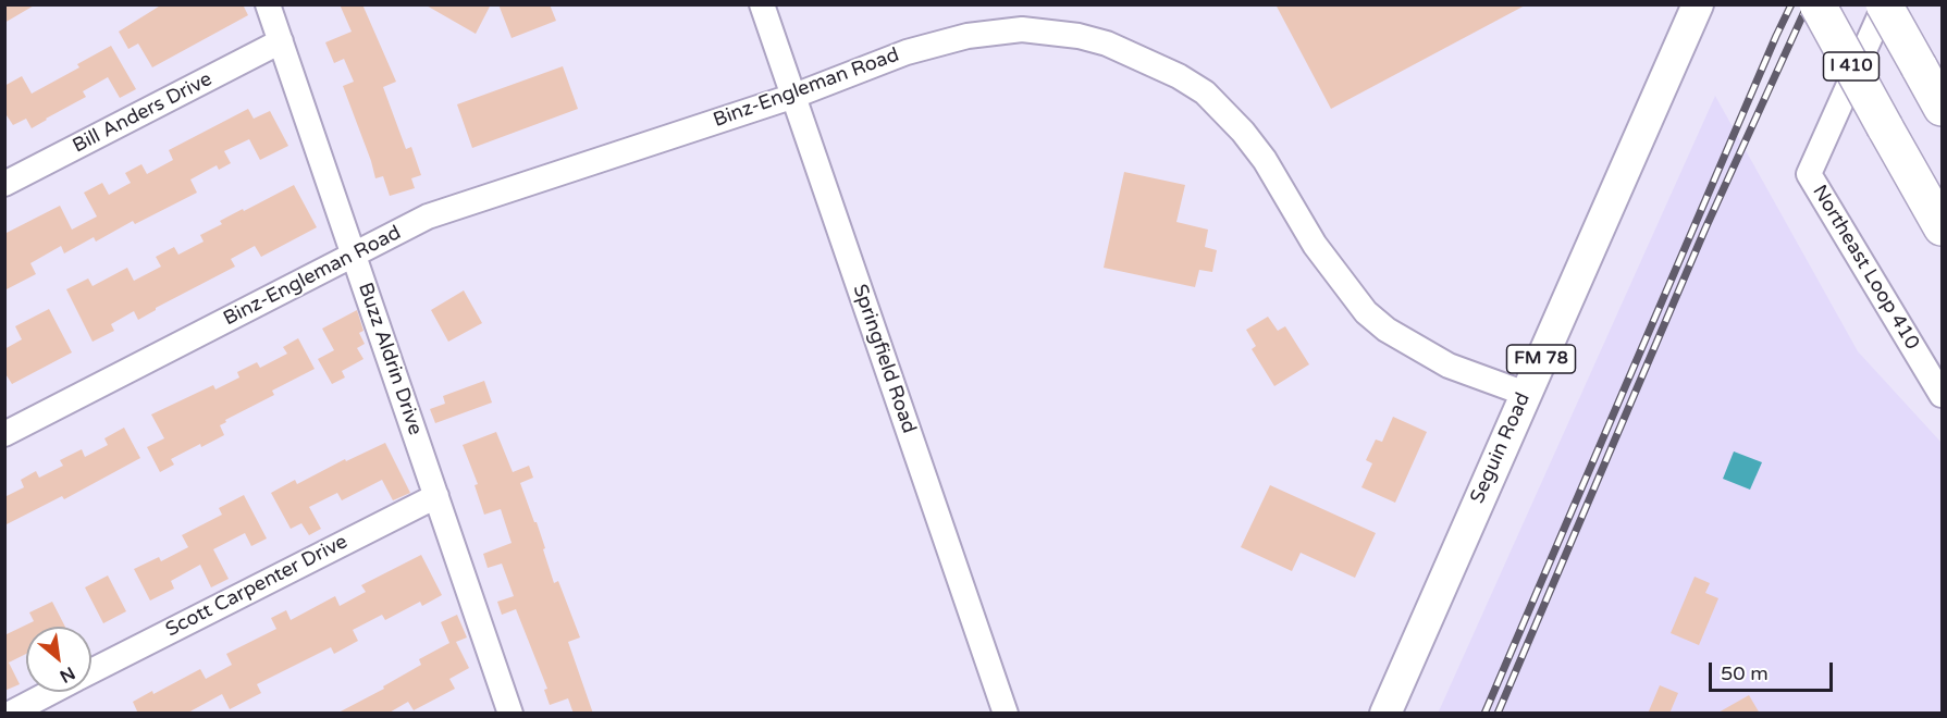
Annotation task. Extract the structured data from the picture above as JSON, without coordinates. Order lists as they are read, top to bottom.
{
  "streets": {
    "highway": ["I 410"],
    "main road": ["FM 78", "Seguin Road"],
    "street": [
      "Binz-Engleman Road",
      "Bill Anders Drive",
      "Northeast Loop 410",
      "Buzz Aldrin Drive",
      "Springfield Road",
      "Scott Carpenter Drive"
    ]
  },
  "crossings": [
    ["I 410", "Northeast Loop 410"],
    ["Binz-Engleman Road", "Buzz Aldrin Drive"],
    ["Binz-Engleman Road", "Springfield Road"],
    ["Binz-Engleman Road", "Seguin Road"],
    ["Bill Anders Drive", "Buzz Aldrin Drive"],
    ["Buzz Aldrin Drive", "Scott Carpenter Drive"]
  ],
  "scale_bar": "50 m",
  "north": "bottom right"
}
